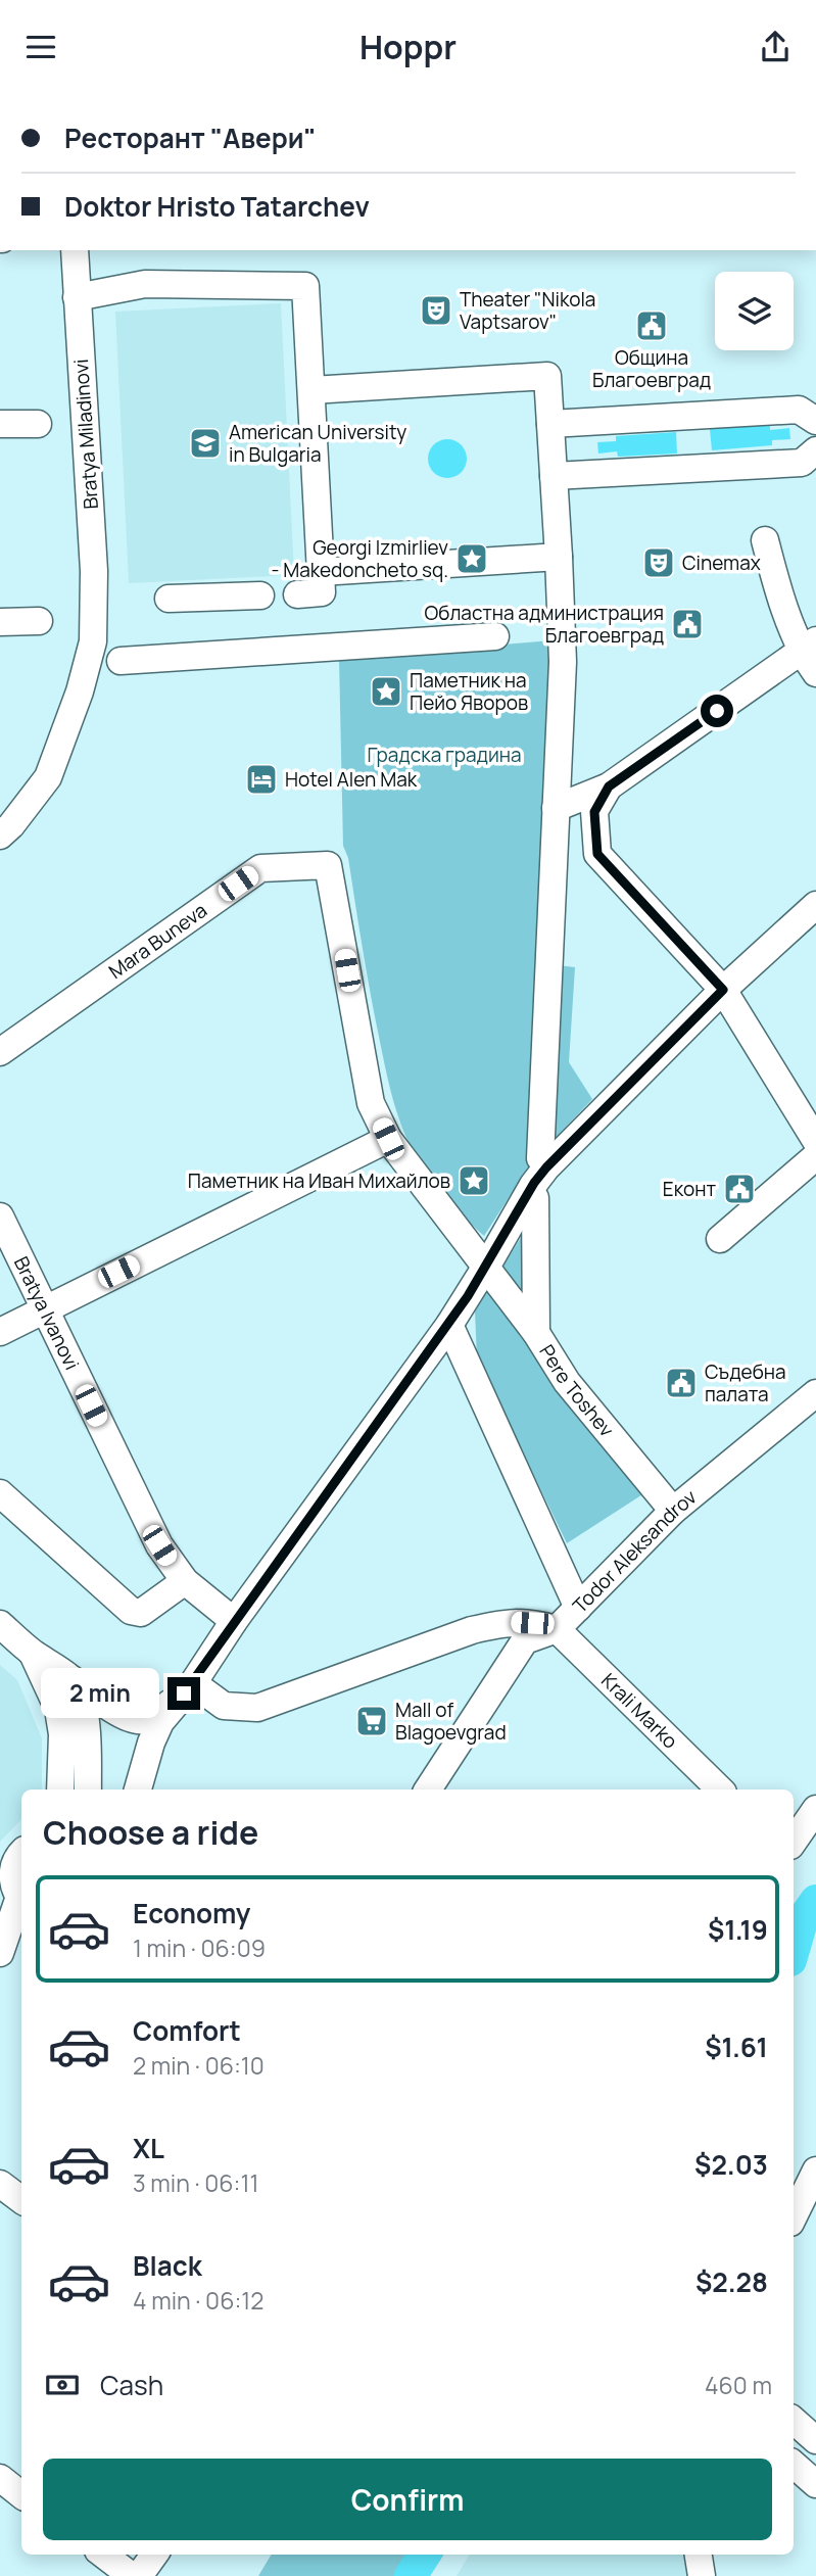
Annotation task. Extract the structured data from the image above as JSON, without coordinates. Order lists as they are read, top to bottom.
{
  "streets": {
    "street": [
      "Bratya Miladinovi",
      "Mara Buneva",
      "Bratya Ivanovi",
      "Pere Toshev",
      "Todor Aleksandrov",
      "Krali Marko"
    ]
  },
  "crossings": [
    ["Pere Toshev", "Todor Aleksandrov"],
    ["Todor Aleksandrov", "Krali Marko"]
  ],
  "parks": ["Градска градина"],
  "places": {
    "theatre": ["Theater \"Nikola Vaptsarov\"", "Cinemax"],
    "public building": [
      "Община Благоевград",
      "Областна администрация Благоевград",
      "Еконт",
      "Съдебна палата"
    ],
    "school or university": ["American University in Bulgaria"],
    "place": ["Georgi Izmirliev - Makedoncheto sq.", "Паметник на Пейо Яворов", "Паметник на Иван Михайлов"],
    "hotel": ["Hotel Alen Mak"],
    "supermarket": ["Mall of Blagoevgrad"]
  },
  "page": {
    "header": "Hoppr",
    "banner": ["Ресторант \"Авери\"", "Doktor Hristo Tatarchev"],
    "bubble": "2 min",
    "heading": "Choose a ride",
    "list": [
      {
        "name": "Economy",
        "note": "1 min · 06:09",
        "value": "$1.19"
      },
      {
        "name": "Comfort",
        "note": "2 min · 06:10",
        "value": "$1.61"
      },
      {
        "name": "XL",
        "note": "3 min · 06:11",
        "value": "$2.03"
      },
      {
        "name": "Black",
        "note": "4 min · 06:12",
        "value": "$2.28"
      }
    ],
    "pay": ["Cash", "460 m"],
    "buttons": "Confirm"
  }
}
